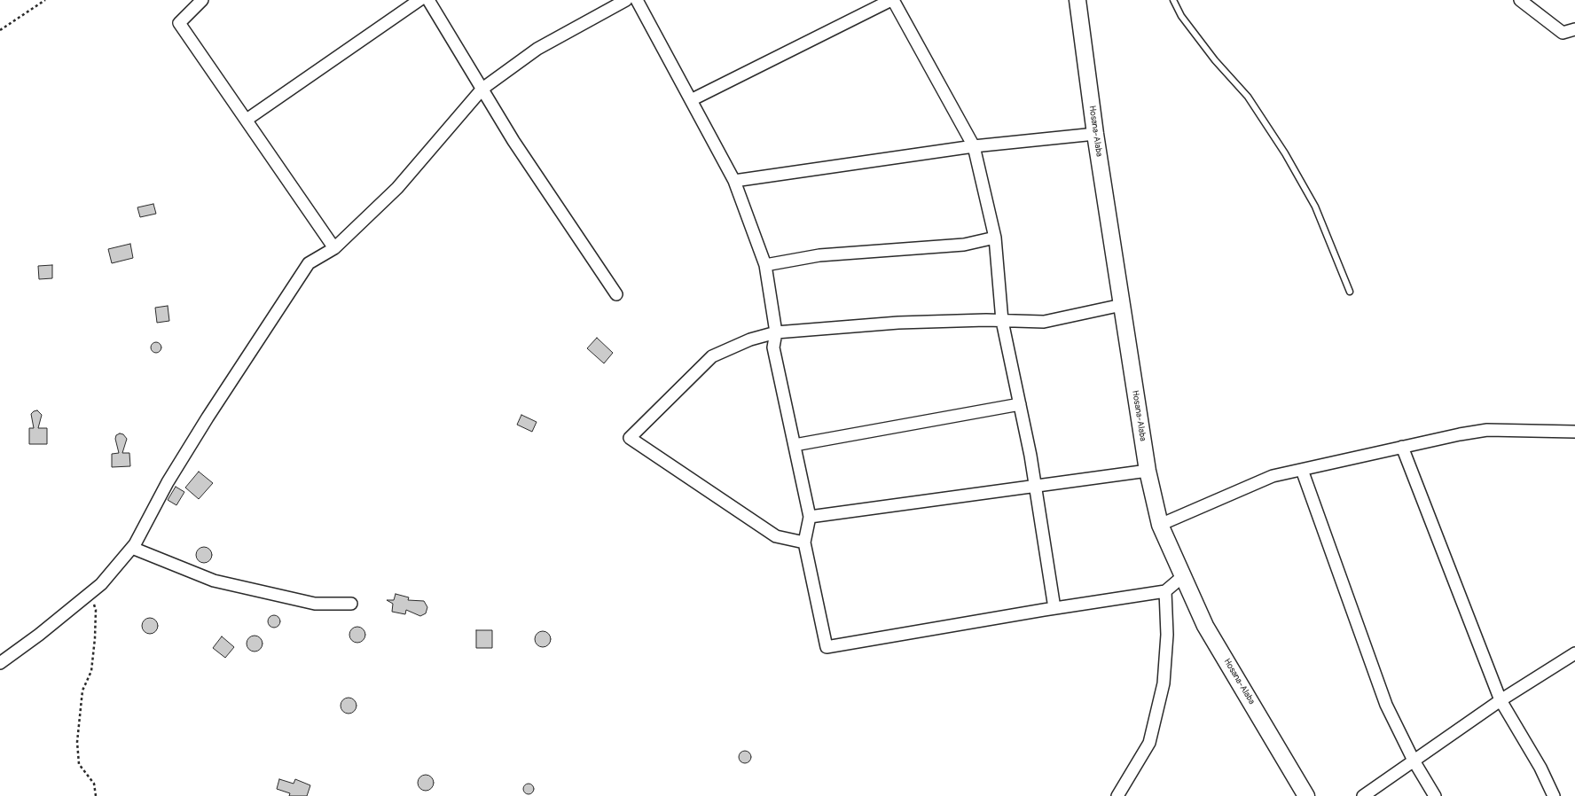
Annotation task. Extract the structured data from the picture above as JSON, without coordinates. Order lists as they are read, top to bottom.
{
  "streets": {
    "main road": ["Hosana-Alaba"]
  }
}
